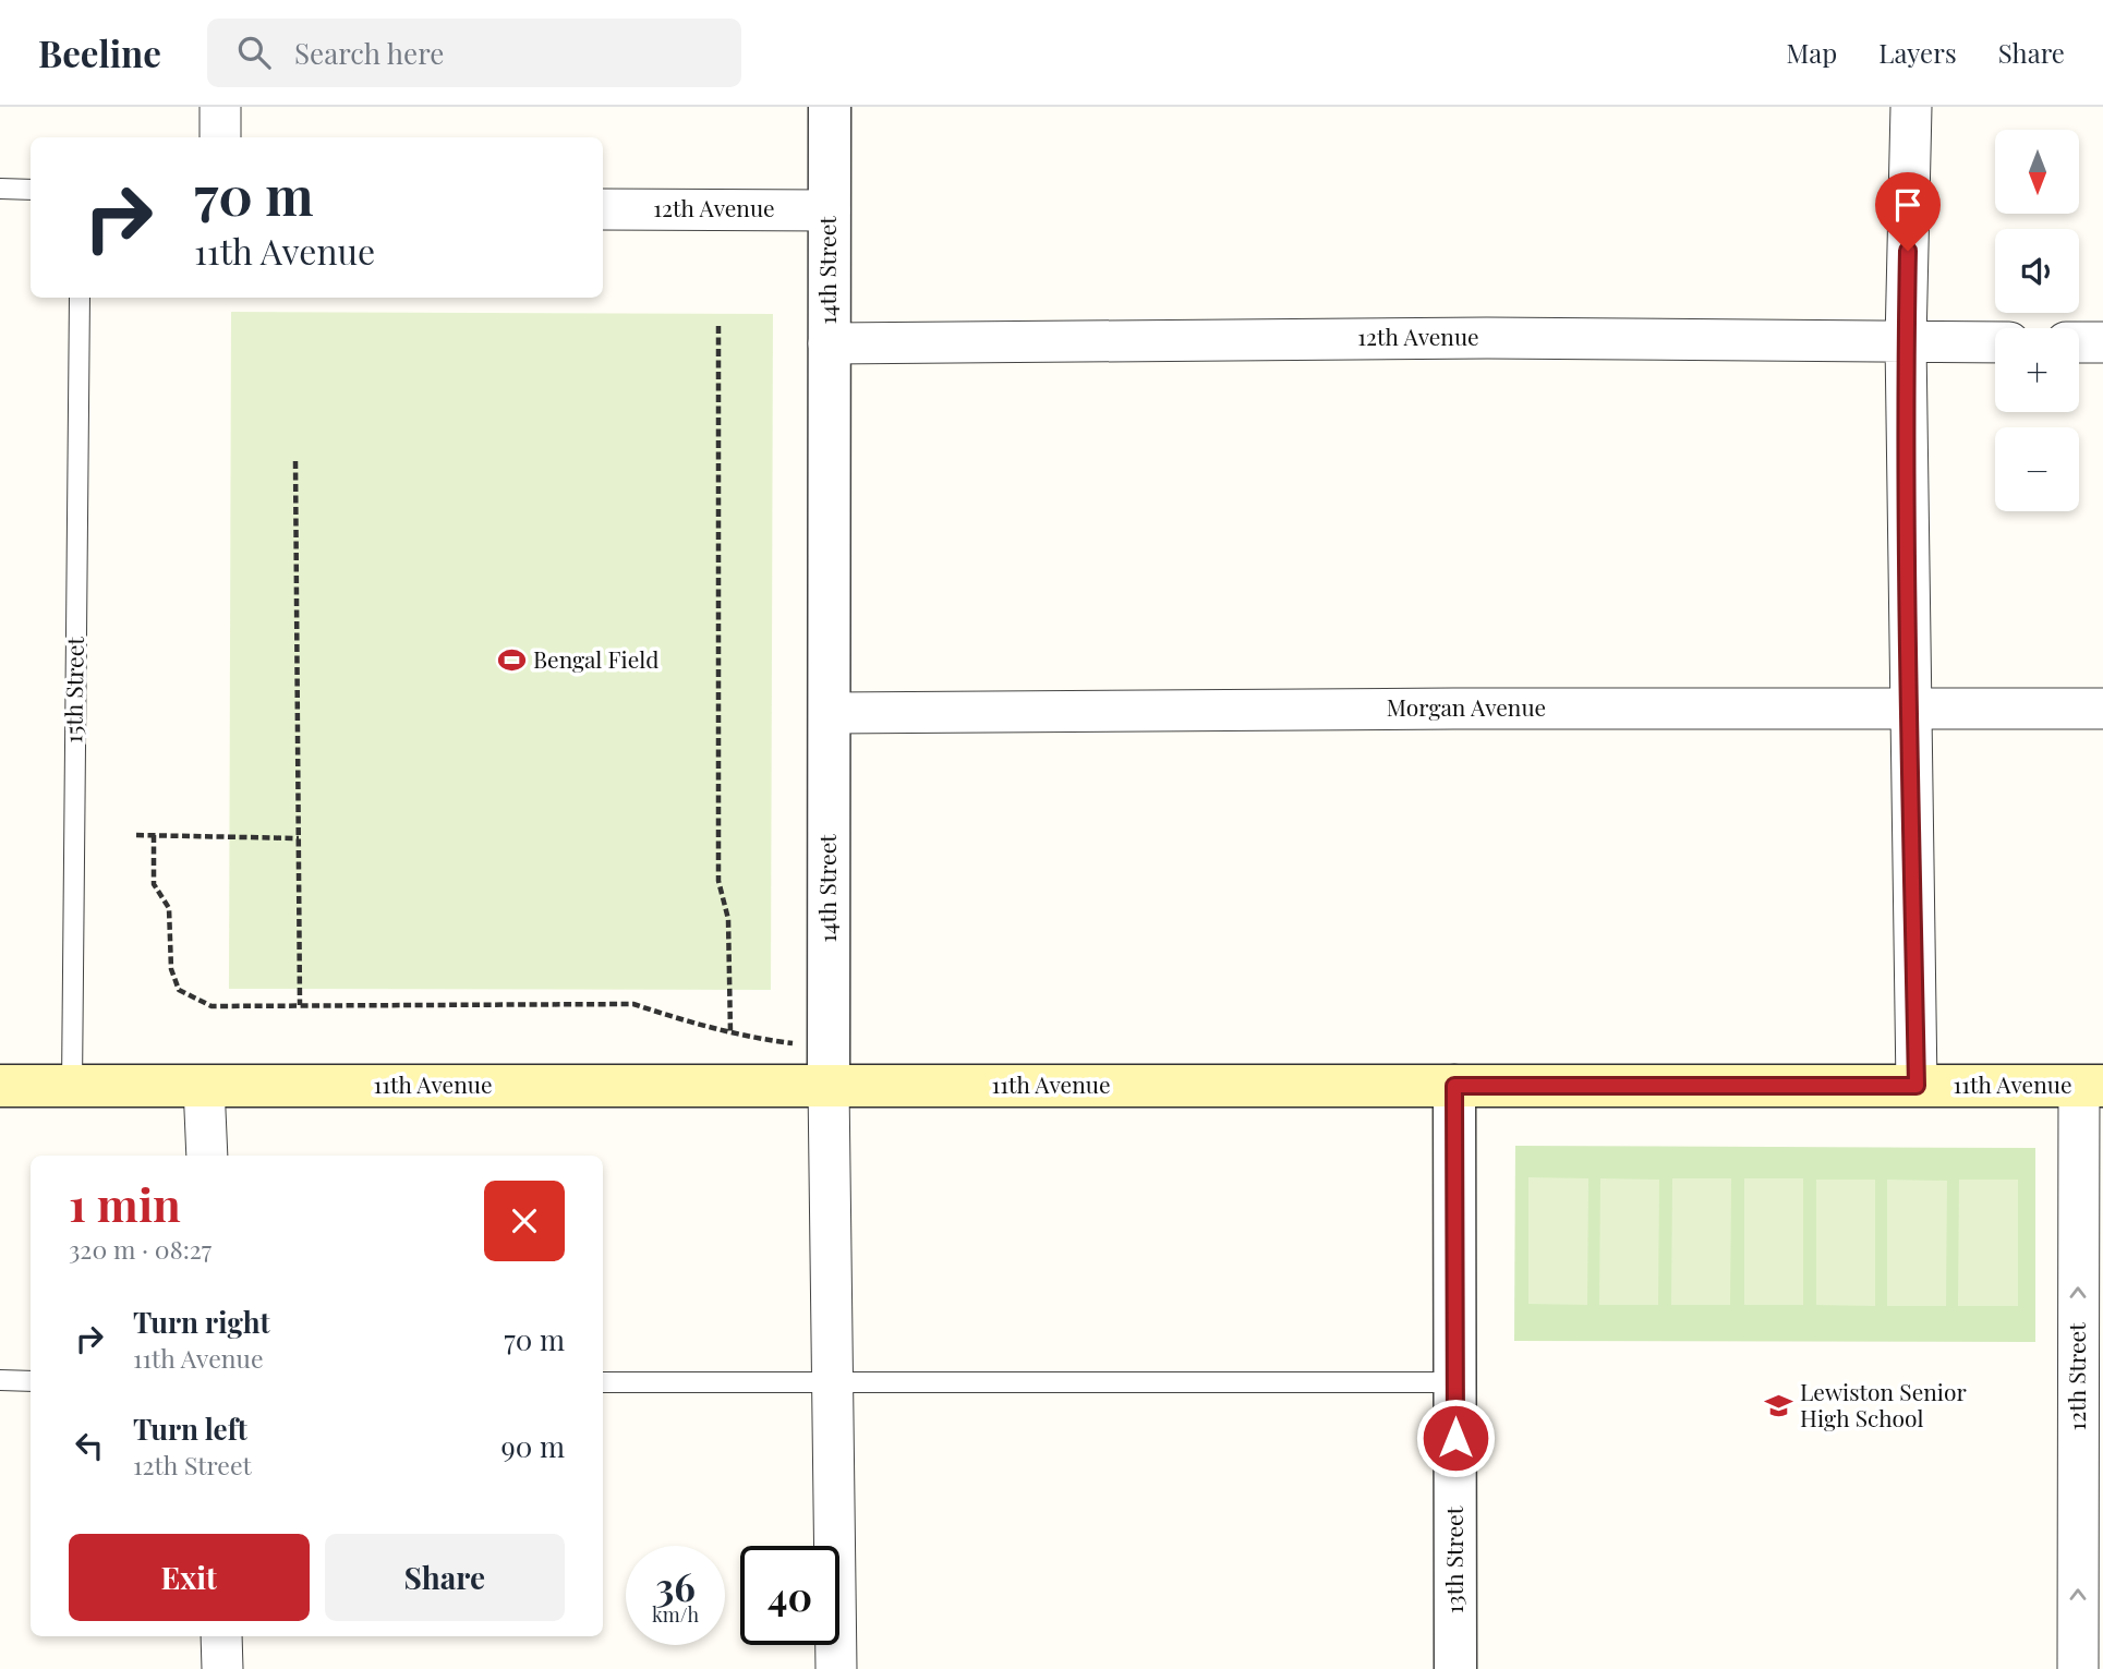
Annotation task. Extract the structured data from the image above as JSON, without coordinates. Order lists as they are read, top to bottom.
{
  "streets": {
    "main road": ["11th Avenue"],
    "street": [
      "12th Avenue",
      "14th Street",
      "Morgan Avenue",
      "12th Street",
      "13th Street"
    ],
    "lane": ["15th Street"]
  },
  "crossings": [
    ["12th Avenue", "14th Street"],
    ["14th Street", "Morgan Avenue"],
    ["14th Street", "11th Avenue"],
    ["15th Street", "11th Avenue"],
    ["11th Avenue", "12th Street"],
    ["11th Avenue", "13th Street"]
  ],
  "one_way": ["12th Street"],
  "places": {
    "sports": ["Bengal Field"],
    "school or university": ["Lewiston Senior High School"]
  },
  "north": "bottom",
  "page": {
    "header": "Beeline",
    "search": "Search here",
    "nav": ["Map", "Layers", "Share"],
    "map_buttons": ["+", "−"],
    "turn": ["70 m", "11th Avenue"],
    "heading": ["1 min", "320 m · 08:27"],
    "list": [
      {
        "name": "Turn right",
        "note": "11th Avenue",
        "value": "70 m"
      },
      {
        "name": "Turn left",
        "note": "12th Street",
        "value": "90 m"
      }
    ],
    "buttons": ["Exit", "Share"],
    "speed": "36 km/h",
    "limit": "40"
  }
}
